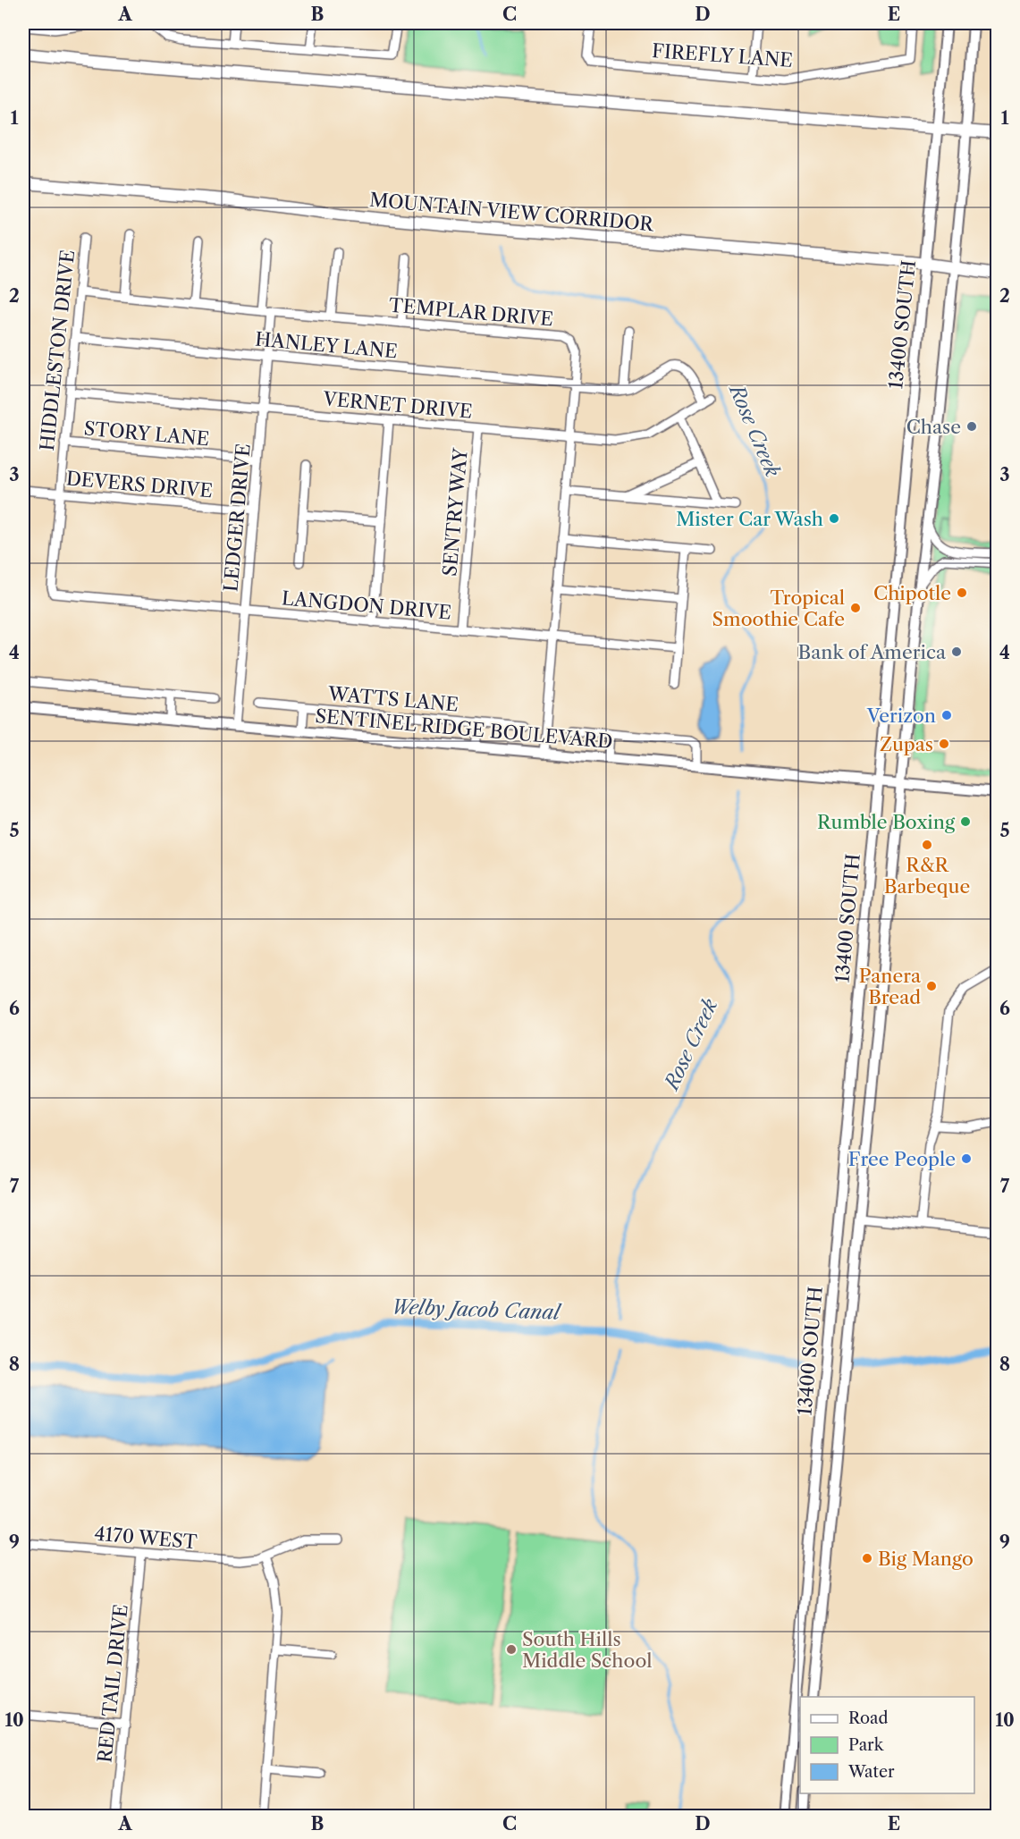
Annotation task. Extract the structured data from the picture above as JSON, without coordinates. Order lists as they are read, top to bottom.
{
  "streets": {
    "highway": ["MOUNTAIN VIEW CORRIDOR"],
    "main road": ["13400 SOUTH", "SENTINEL RIDGE BOULEVARD"],
    "street": [
      "FIREFLY LANE",
      "TEMPLAR DRIVE",
      "HANLEY LANE",
      "HIDDLESTON DRIVE",
      "VERNET DRIVE",
      "STORY LANE",
      "DEVERS DRIVE",
      "SENTRY WAY",
      "LEDGER DRIVE",
      "LANGDON DRIVE",
      "WATTS LANE",
      "4170 WEST",
      "RED TAIL DRIVE"
    ]
  },
  "crossings": [
    ["MOUNTAIN VIEW CORRIDOR", "13400 SOUTH"],
    ["TEMPLAR DRIVE", "HANLEY LANE"],
    ["TEMPLAR DRIVE", "HIDDLESTON DRIVE"],
    ["TEMPLAR DRIVE", "VERNET DRIVE"],
    ["TEMPLAR DRIVE", "LEDGER DRIVE"],
    ["TEMPLAR DRIVE", "LANGDON DRIVE"],
    ["TEMPLAR DRIVE", "SENTINEL RIDGE BOULEVARD"],
    ["13400 SOUTH", "SENTINEL RIDGE BOULEVARD"],
    ["HANLEY LANE", "HIDDLESTON DRIVE"],
    ["HANLEY LANE", "VERNET DRIVE"],
    ["HANLEY LANE", "LEDGER DRIVE"],
    ["HIDDLESTON DRIVE", "VERNET DRIVE"],
    ["HIDDLESTON DRIVE", "STORY LANE"],
    ["HIDDLESTON DRIVE", "DEVERS DRIVE"],
    ["HIDDLESTON DRIVE", "LANGDON DRIVE"],
    ["VERNET DRIVE", "SENTRY WAY"],
    ["VERNET DRIVE", "LEDGER DRIVE"],
    ["STORY LANE", "LEDGER DRIVE"],
    ["DEVERS DRIVE", "LEDGER DRIVE"],
    ["SENTRY WAY", "LANGDON DRIVE"],
    ["LEDGER DRIVE", "LANGDON DRIVE"],
    ["LEDGER DRIVE", "SENTINEL RIDGE BOULEVARD"],
    ["WATTS LANE", "SENTINEL RIDGE BOULEVARD"],
    ["4170 WEST", "RED TAIL DRIVE"]
  ],
  "water": ["Rose Creek", "Welby Jacob Canal"],
  "places": [
    "Chase",
    "Mister Car Wash",
    "Chipotle",
    "Tropical Smoothie Cafe",
    "Bank of America",
    "Verizon",
    "Zupas",
    "Rumble Boxing",
    "R&R Barbeque",
    "Panera Bread",
    "Free People",
    "Big Mango",
    "South Hills Middle School"
  ],
  "legend": ["Road", "Park", "Water"],
  "grid": {
    "columns": [
      "A",
      "B",
      "C",
      "D",
      "E"
    ],
    "rows": [
      "1",
      "2",
      "3",
      "4",
      "5",
      "6",
      "7",
      "8",
      "9",
      "10"
    ]
  }
}
